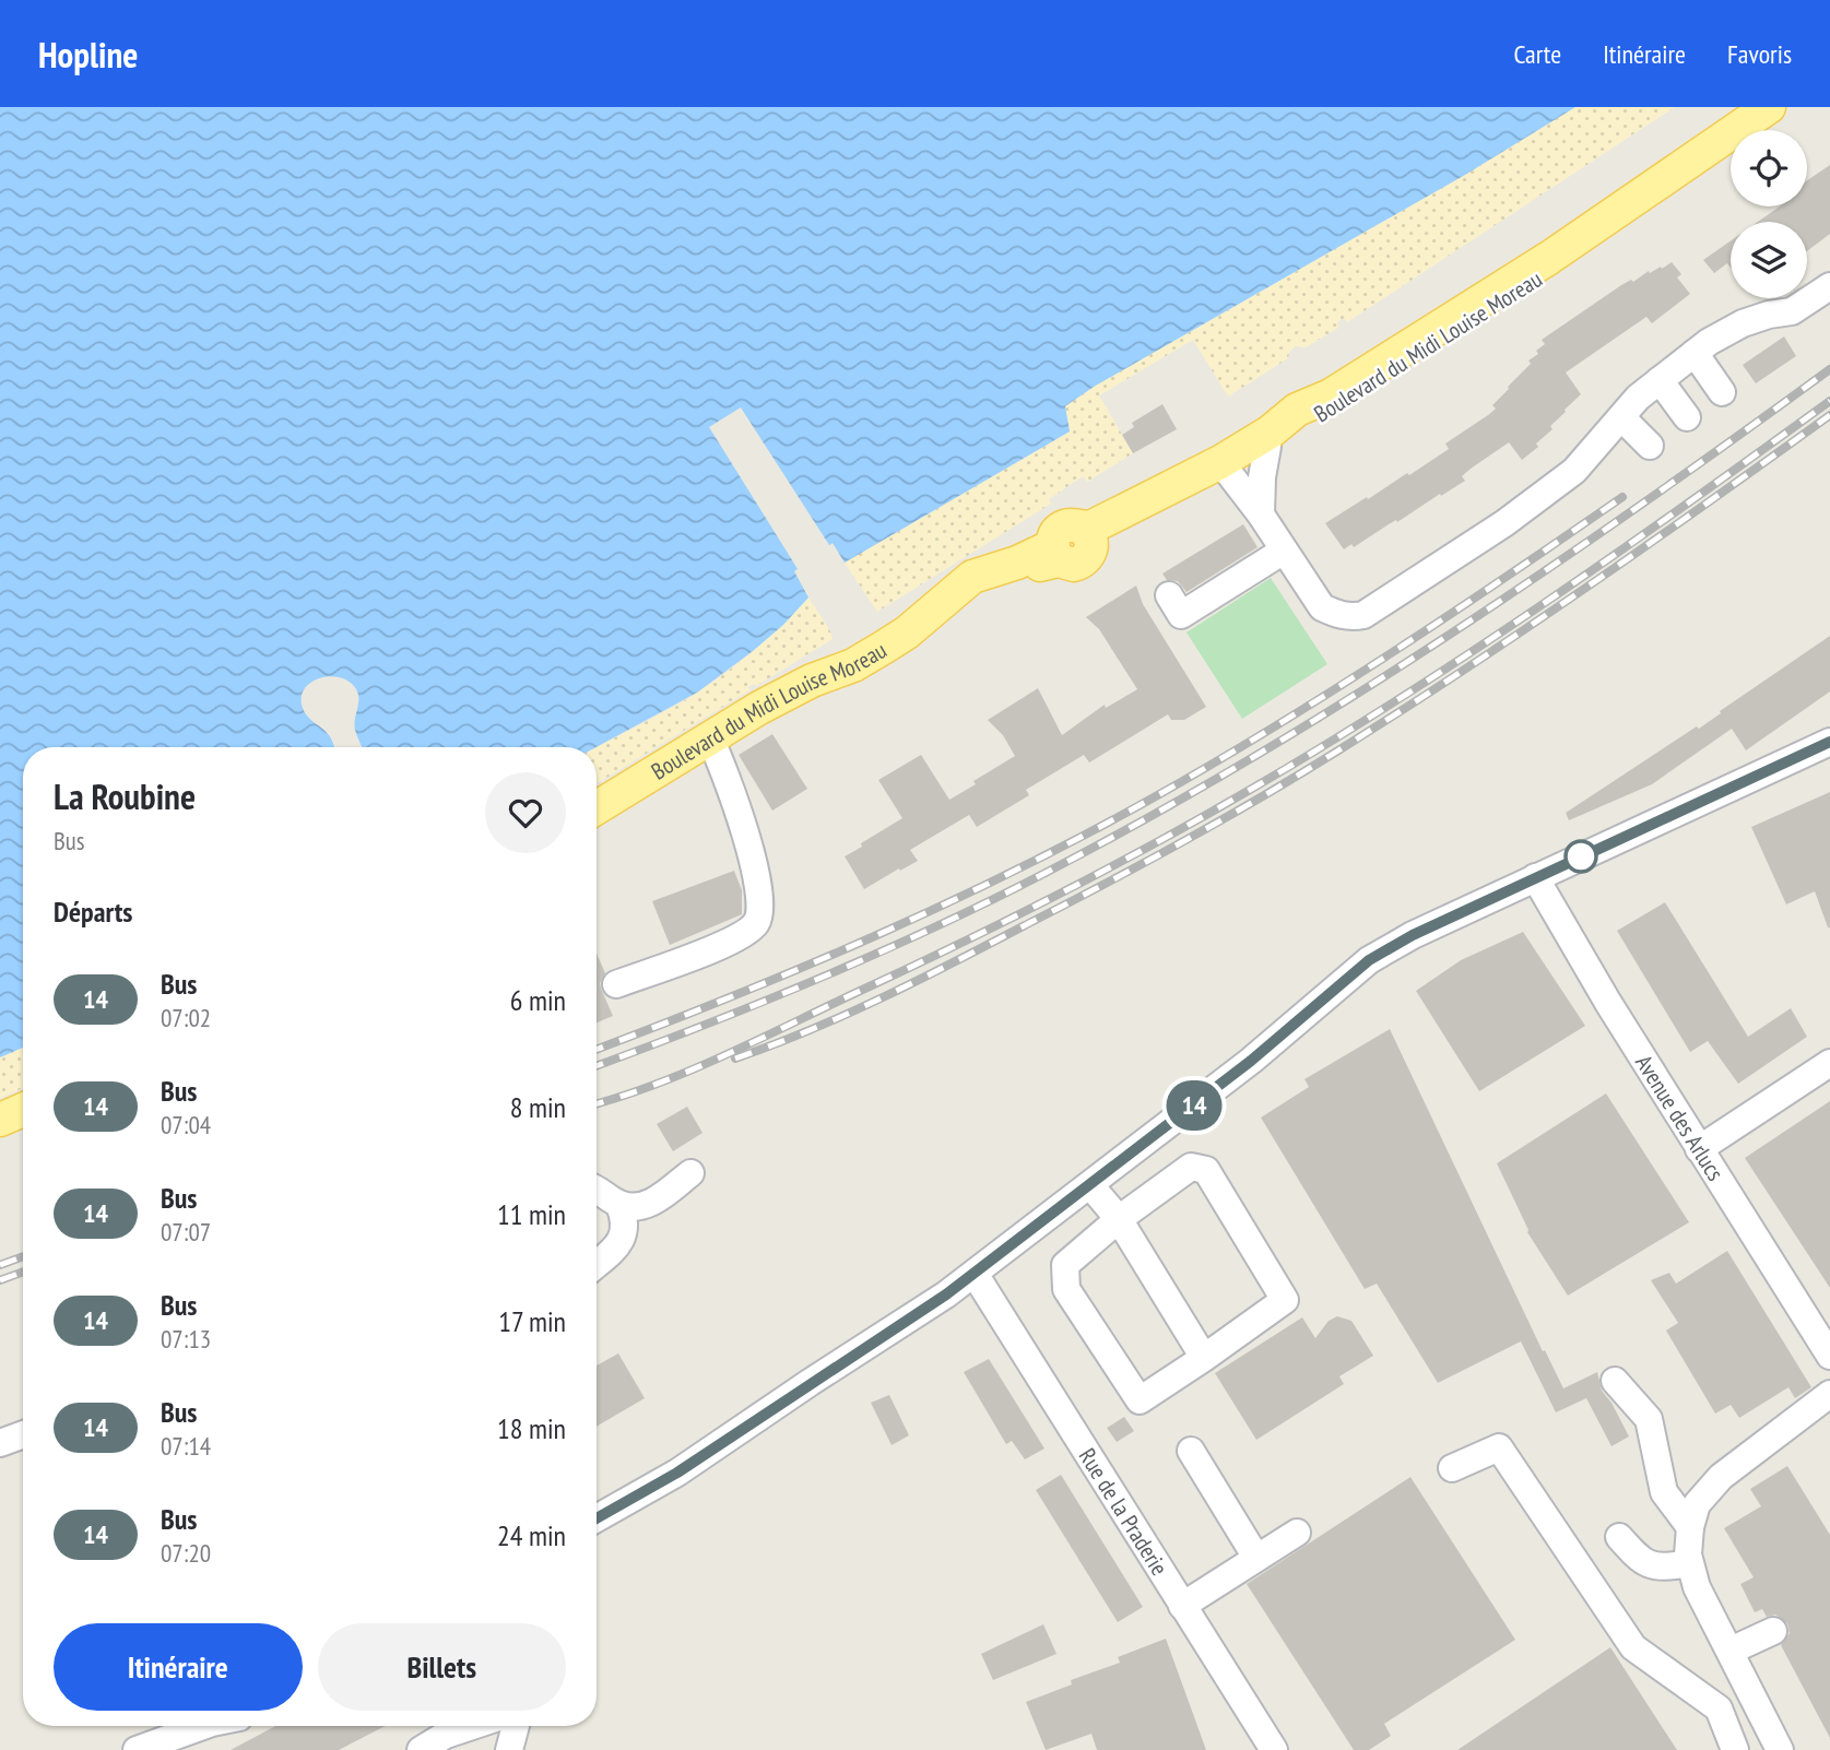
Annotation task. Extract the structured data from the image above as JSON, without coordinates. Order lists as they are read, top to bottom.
{
  "streets": {
    "main road": ["Boulevard du Midi Louise Moreau"],
    "street": ["Avenue des Arlucs", "Rue de la Praderie"]
  },
  "lines": ["bus line 14"],
  "page": {
    "header": "Hopline",
    "nav": ["Carte", "Itinéraire", "Favoris"],
    "on_map": "14",
    "heading": [
      ["La Roubine", "Bus"],
      "Départs"
    ],
    "list": [
      {
        "mark": "14",
        "name": "Bus",
        "note": "07:02",
        "value": "6 min"
      },
      {
        "mark": "14",
        "name": "Bus",
        "note": "07:04",
        "value": "8 min"
      },
      {
        "mark": "14",
        "name": "Bus",
        "note": "07:07",
        "value": "11 min"
      },
      {
        "mark": "14",
        "name": "Bus",
        "note": "07:13",
        "value": "17 min"
      },
      {
        "mark": "14",
        "name": "Bus",
        "note": "07:14",
        "value": "18 min"
      },
      {
        "mark": "14",
        "name": "Bus",
        "note": "07:20",
        "value": "24 min"
      }
    ],
    "buttons": ["Itinéraire", "Billets"]
  }
}
